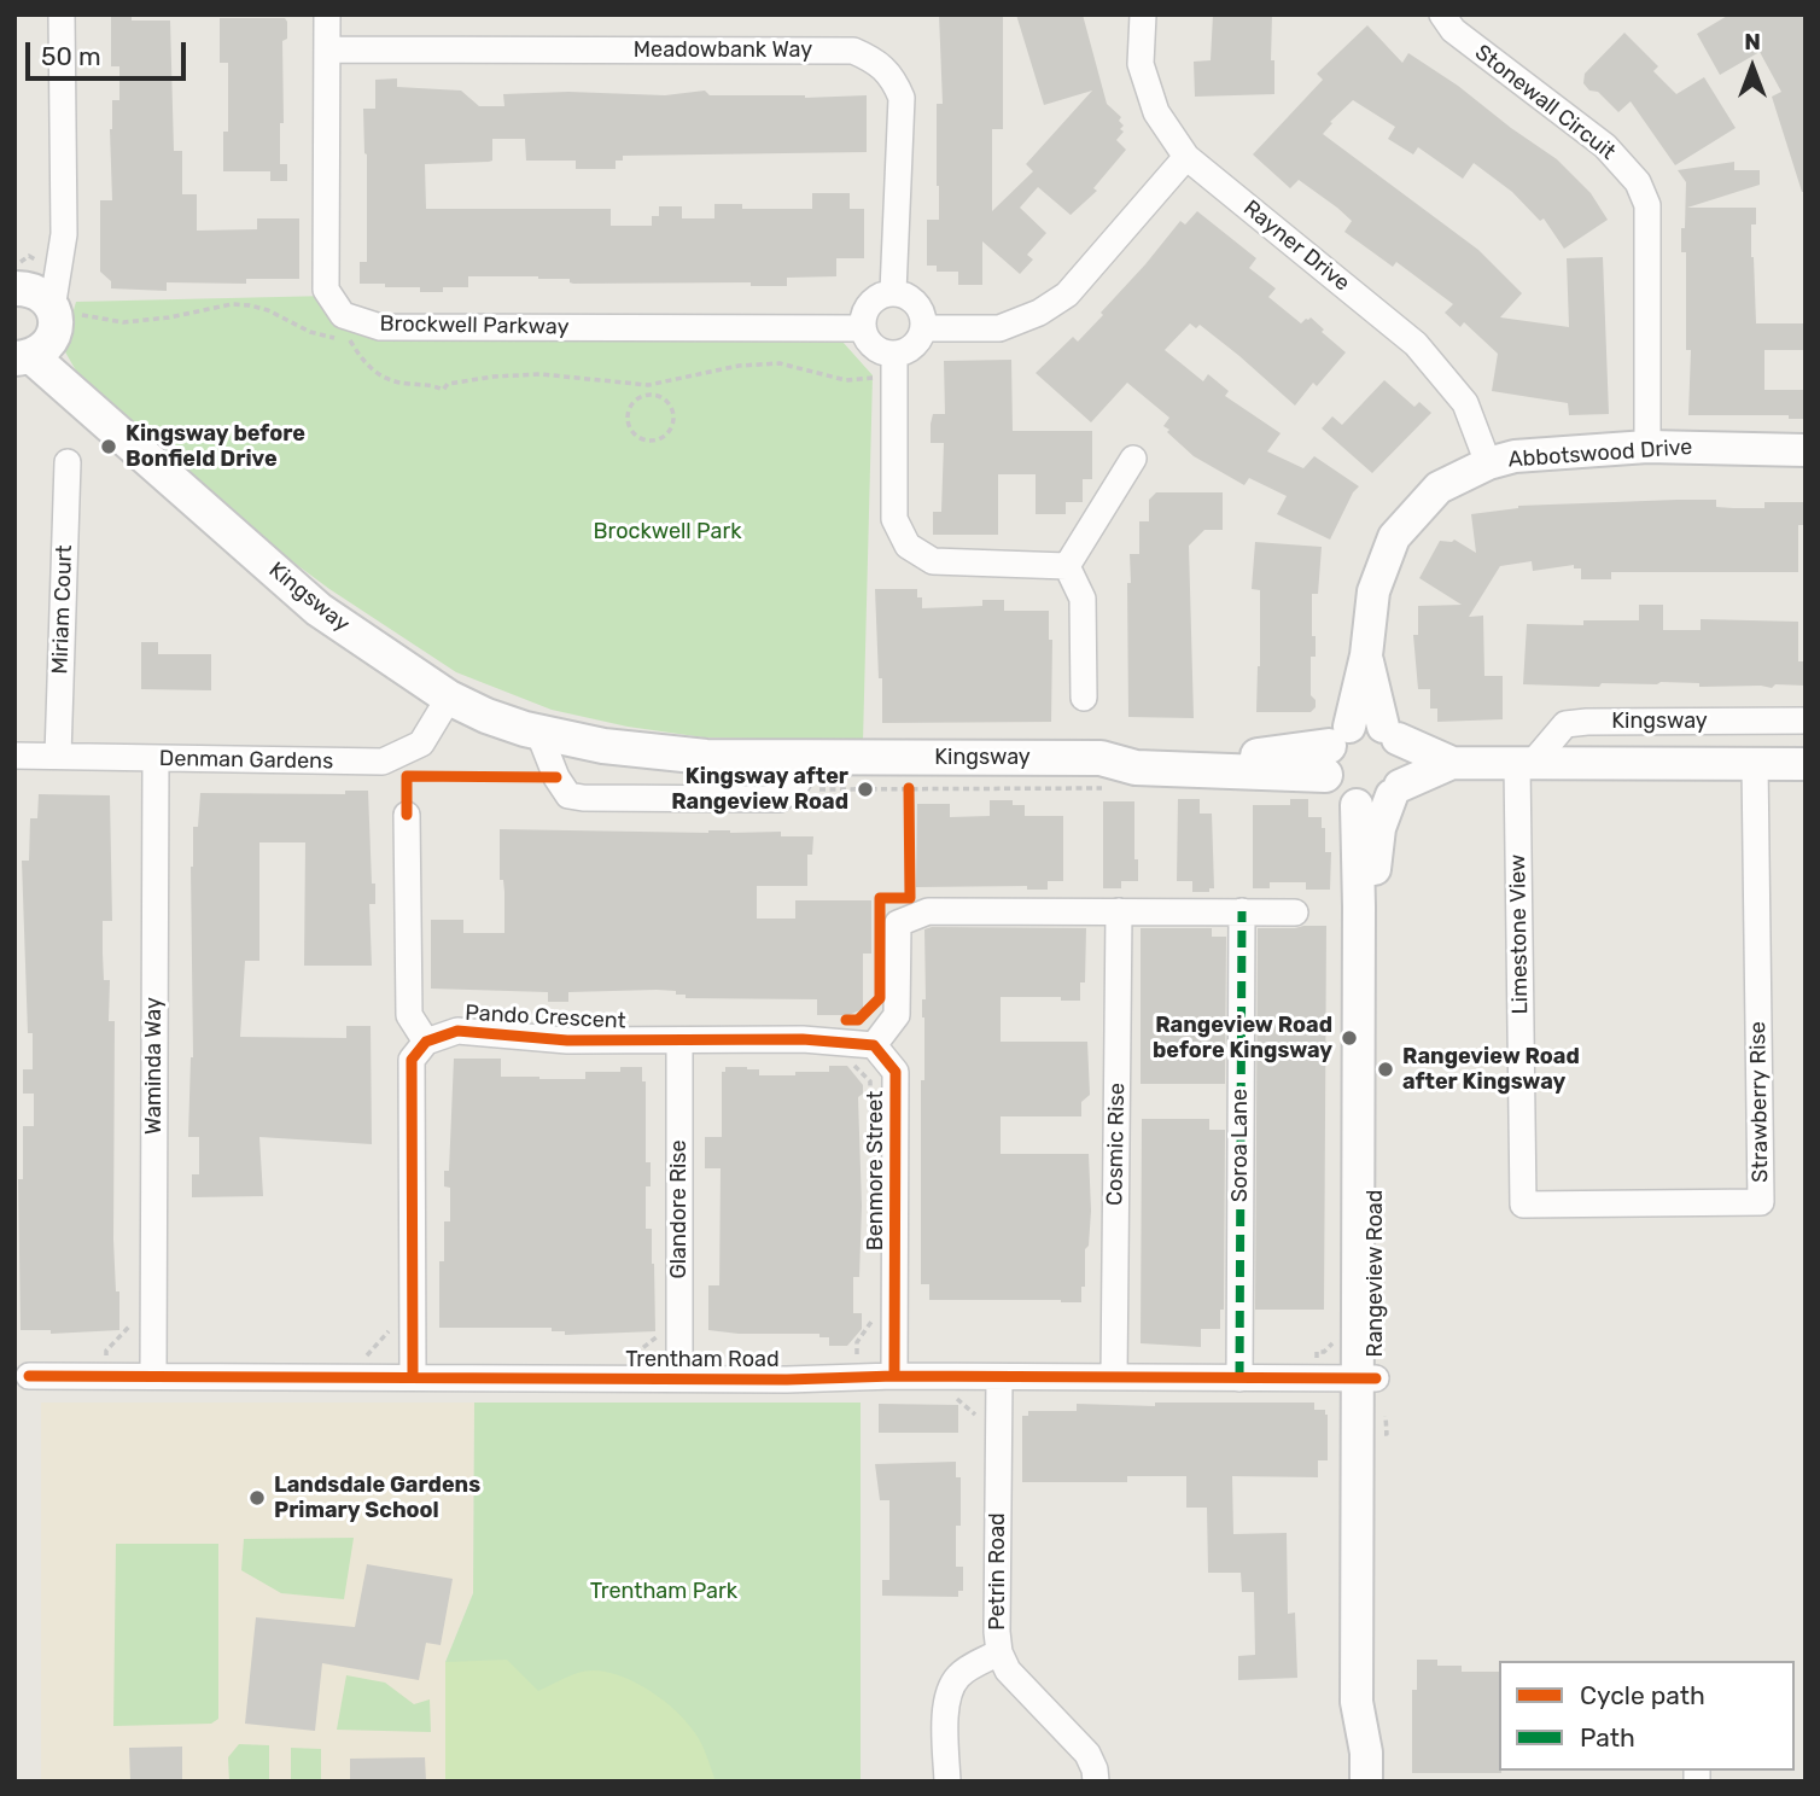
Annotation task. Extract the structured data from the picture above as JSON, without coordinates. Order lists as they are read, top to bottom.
{
  "streets": {
    "main road": ["Kingsway"],
    "street": [
      "Meadowbank Way",
      "Stonewall Circuit",
      "Rayner Drive",
      "Brockwell Parkway",
      "Abbotswood Drive",
      "Miriam Court",
      "Denman Gardens",
      "Limestone View",
      "Pando Crescent",
      "Waminda Way",
      "Strawberry Rise",
      "Cosmic Rise",
      "Soroa Lane",
      "Benmore Street",
      "Glandore Rise",
      "Rangeview Road",
      "Trentham Road",
      "Petrin Road"
    ]
  },
  "crossings": [
    ["Meadowbank Way", "Brockwell Parkway"],
    ["Stonewall Circuit", "Abbotswood Drive"],
    ["Rayner Drive", "Abbotswood Drive"],
    ["Abbotswood Drive", "Kingsway"],
    ["Abbotswood Drive", "Rangeview Road"],
    ["Kingsway", "Denman Gardens"],
    ["Kingsway", "Limestone View"],
    ["Kingsway", "Strawberry Rise"],
    ["Kingsway", "Rangeview Road"],
    ["Miriam Court", "Denman Gardens"],
    ["Denman Gardens", "Waminda Way"],
    ["Limestone View", "Strawberry Rise"],
    ["Pando Crescent", "Glandore Rise"],
    ["Waminda Way", "Trentham Road"],
    ["Cosmic Rise", "Trentham Road"],
    ["Soroa Lane", "Trentham Road"],
    ["Benmore Street", "Trentham Road"],
    ["Glandore Rise", "Trentham Road"],
    ["Rangeview Road", "Trentham Road"],
    ["Trentham Road", "Petrin Road"]
  ],
  "parks": ["Brockwell Park", "Trentham Park"],
  "places": [
    "Kingsway before Bonfield Drive",
    "Kingsway after Rangeview Road",
    "Rangeview Road before Kingsway",
    "Rangeview Road after Kingsway",
    "Landsdale Gardens Primary School"
  ],
  "legend": ["Cycle path", "Path"],
  "scale_bar": "50 m",
  "north": "top"
}
